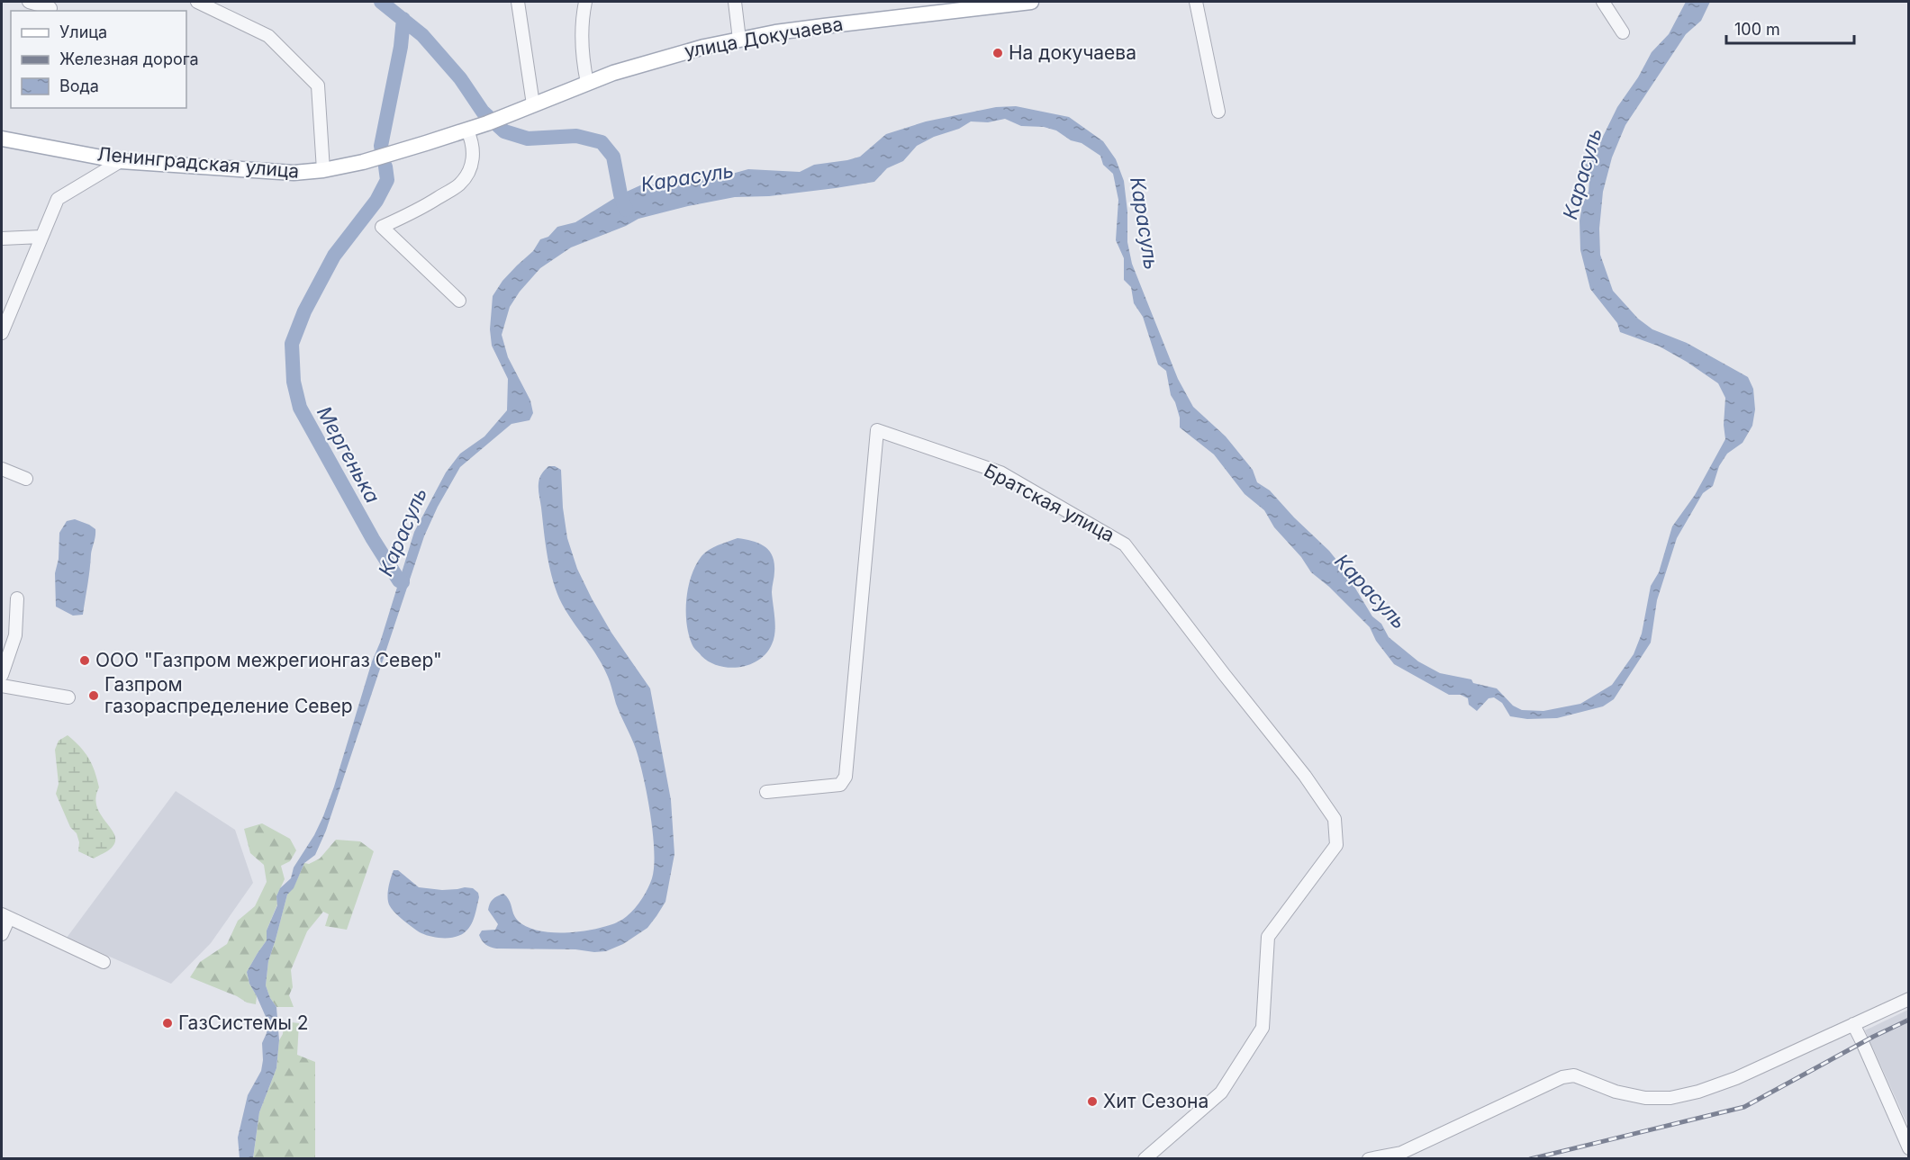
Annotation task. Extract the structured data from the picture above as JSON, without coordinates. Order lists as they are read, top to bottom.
{
  "streets": {
    "main road": ["улица Докучаева", "Ленинградская улица"],
    "street": ["Братская улица"]
  },
  "crossings": [
    ["улица Докучаева", "Ленинградская улица"]
  ],
  "water": ["Карасуль", "Мергенька"],
  "places": [
    "На докучаева",
    "ООО \"Газпром межрегионгаз Север\"",
    "Газпром газораспределение Север",
    "ГазСистемы 2",
    "Хит Сезона"
  ],
  "legend": ["Улица", "Железная дорога", "Вода"],
  "scale_bar": "100 m"
}
